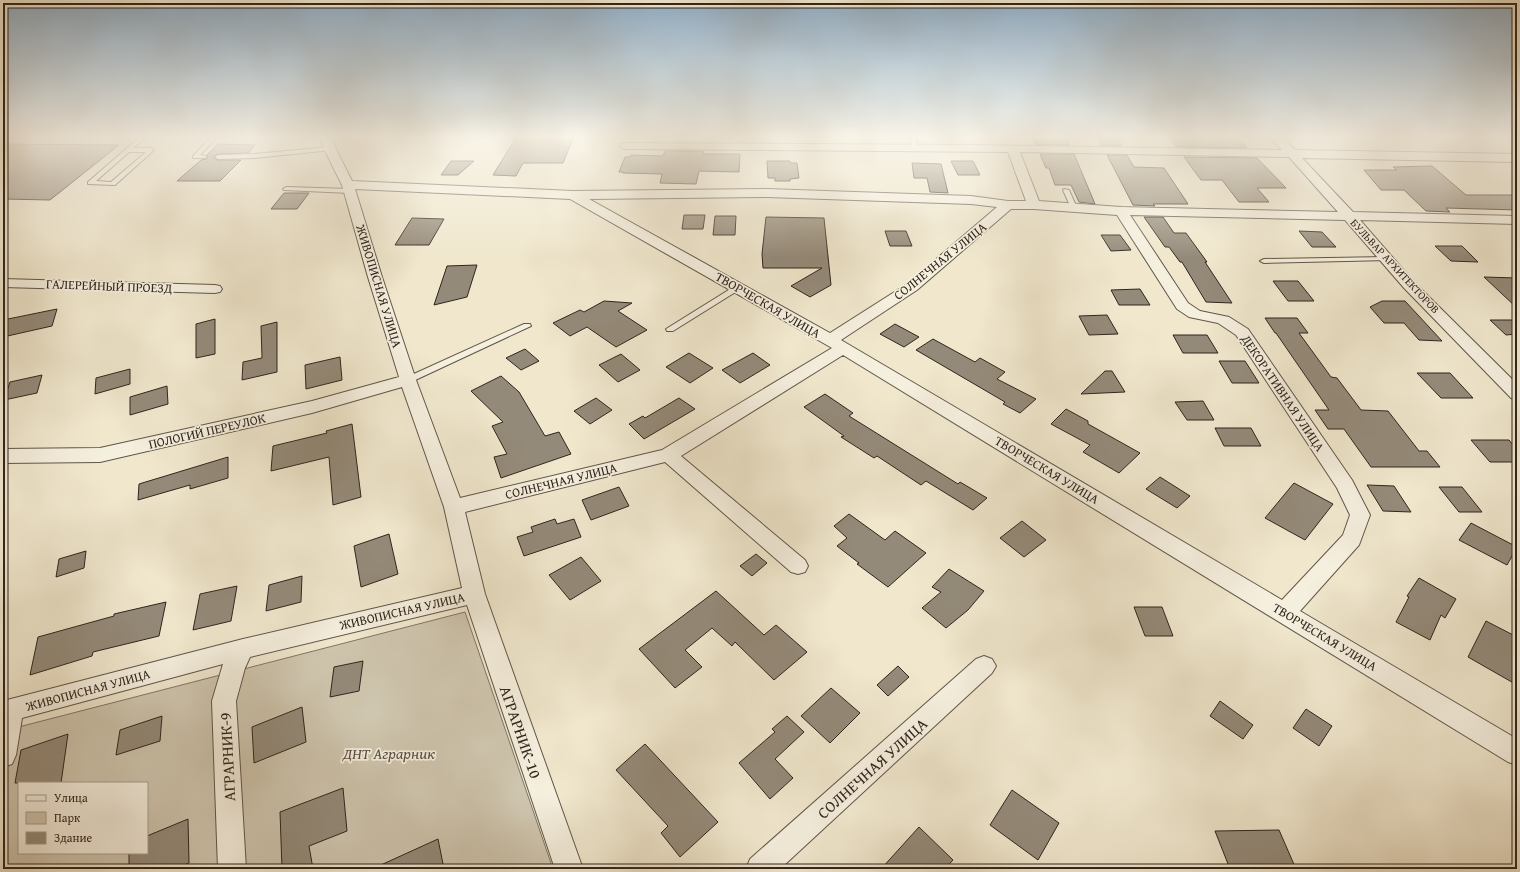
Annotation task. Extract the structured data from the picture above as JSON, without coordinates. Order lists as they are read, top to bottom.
{
  "streets": {
    "street": [
      "СОЛНЕЧНАЯ УЛИЦА",
      "БУЛЬВАР АРХИТЕКТОРОВ",
      "ГАЛЕРЕЙНЫЙ ПРОЕЗД",
      "ЖИВОПИСНАЯ УЛИЦА",
      "ТВОРЧЕСКАЯ УЛИЦА",
      "ДЕКОРАТИВНАЯ УЛИЦА",
      "ПОЛОГИЙ ПЕРЕУЛОК",
      "АГРАРНИК-10",
      "АГРАРНИК-9"
    ]
  },
  "crossings": [
    ["СОЛНЕЧНАЯ УЛИЦА", "ЖИВОПИСНАЯ УЛИЦА"],
    ["СОЛНЕЧНАЯ УЛИЦА", "ТВОРЧЕСКАЯ УЛИЦА"],
    ["ЖИВОПИСНАЯ УЛИЦА", "ПОЛОГИЙ ПЕРЕУЛОК"],
    ["ЖИВОПИСНАЯ УЛИЦА", "АГРАРНИК-10"],
    ["ЖИВОПИСНАЯ УЛИЦА", "АГРАРНИК-9"],
    ["ТВОРЧЕСКАЯ УЛИЦА", "ДЕКОРАТИВНАЯ УЛИЦА"]
  ],
  "parks": ["ДНТ Аграрник"],
  "legend": ["Улица", "Парк", "Здание"]
}
